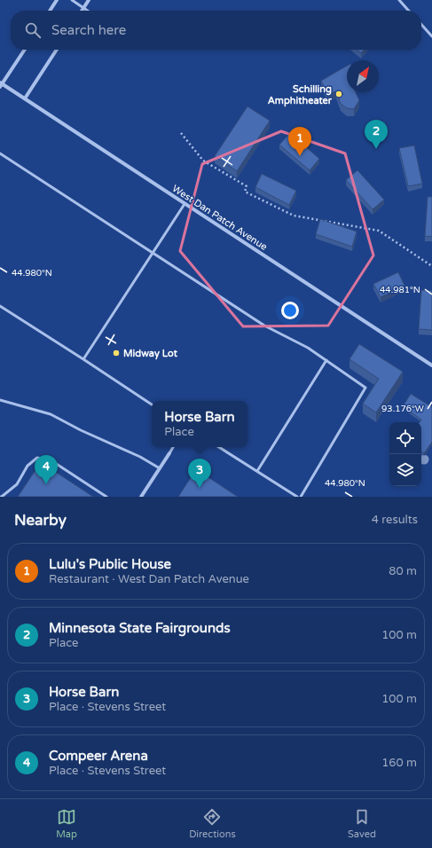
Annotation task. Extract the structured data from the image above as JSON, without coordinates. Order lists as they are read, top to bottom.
{
  "streets": {
    "street": ["West Dan Patch Avenue"]
  },
  "places": ["Schilling Amphitheater", "Midway Lot"],
  "north": "top right",
  "page": {
    "search": "Search here",
    "pins": [
      "2",
      "1",
      "4",
      "3"
    ],
    "popup": ["Horse Barn", "Place"],
    "heading": ["Nearby", "4 results"],
    "list": [
      {
        "mark": "1",
        "name": "Lulu's Public House",
        "note": "Restaurant · West Dan Patch Avenue",
        "value": "80 m"
      },
      {
        "mark": "2",
        "name": "Minnesota State Fairgrounds",
        "note": "Place",
        "value": "100 m"
      },
      {
        "mark": "3",
        "name": "Horse Barn",
        "note": "Place · Stevens Street",
        "value": "100 m"
      },
      {
        "mark": "4",
        "name": "Compeer Arena",
        "note": "Place · Stevens Street",
        "value": "160 m"
      }
    ],
    "nav": ["Map", "Directions", "Saved"]
  },
  "coordinates": ["44.980°N", "44.981°N", "93.176°W"]
}
